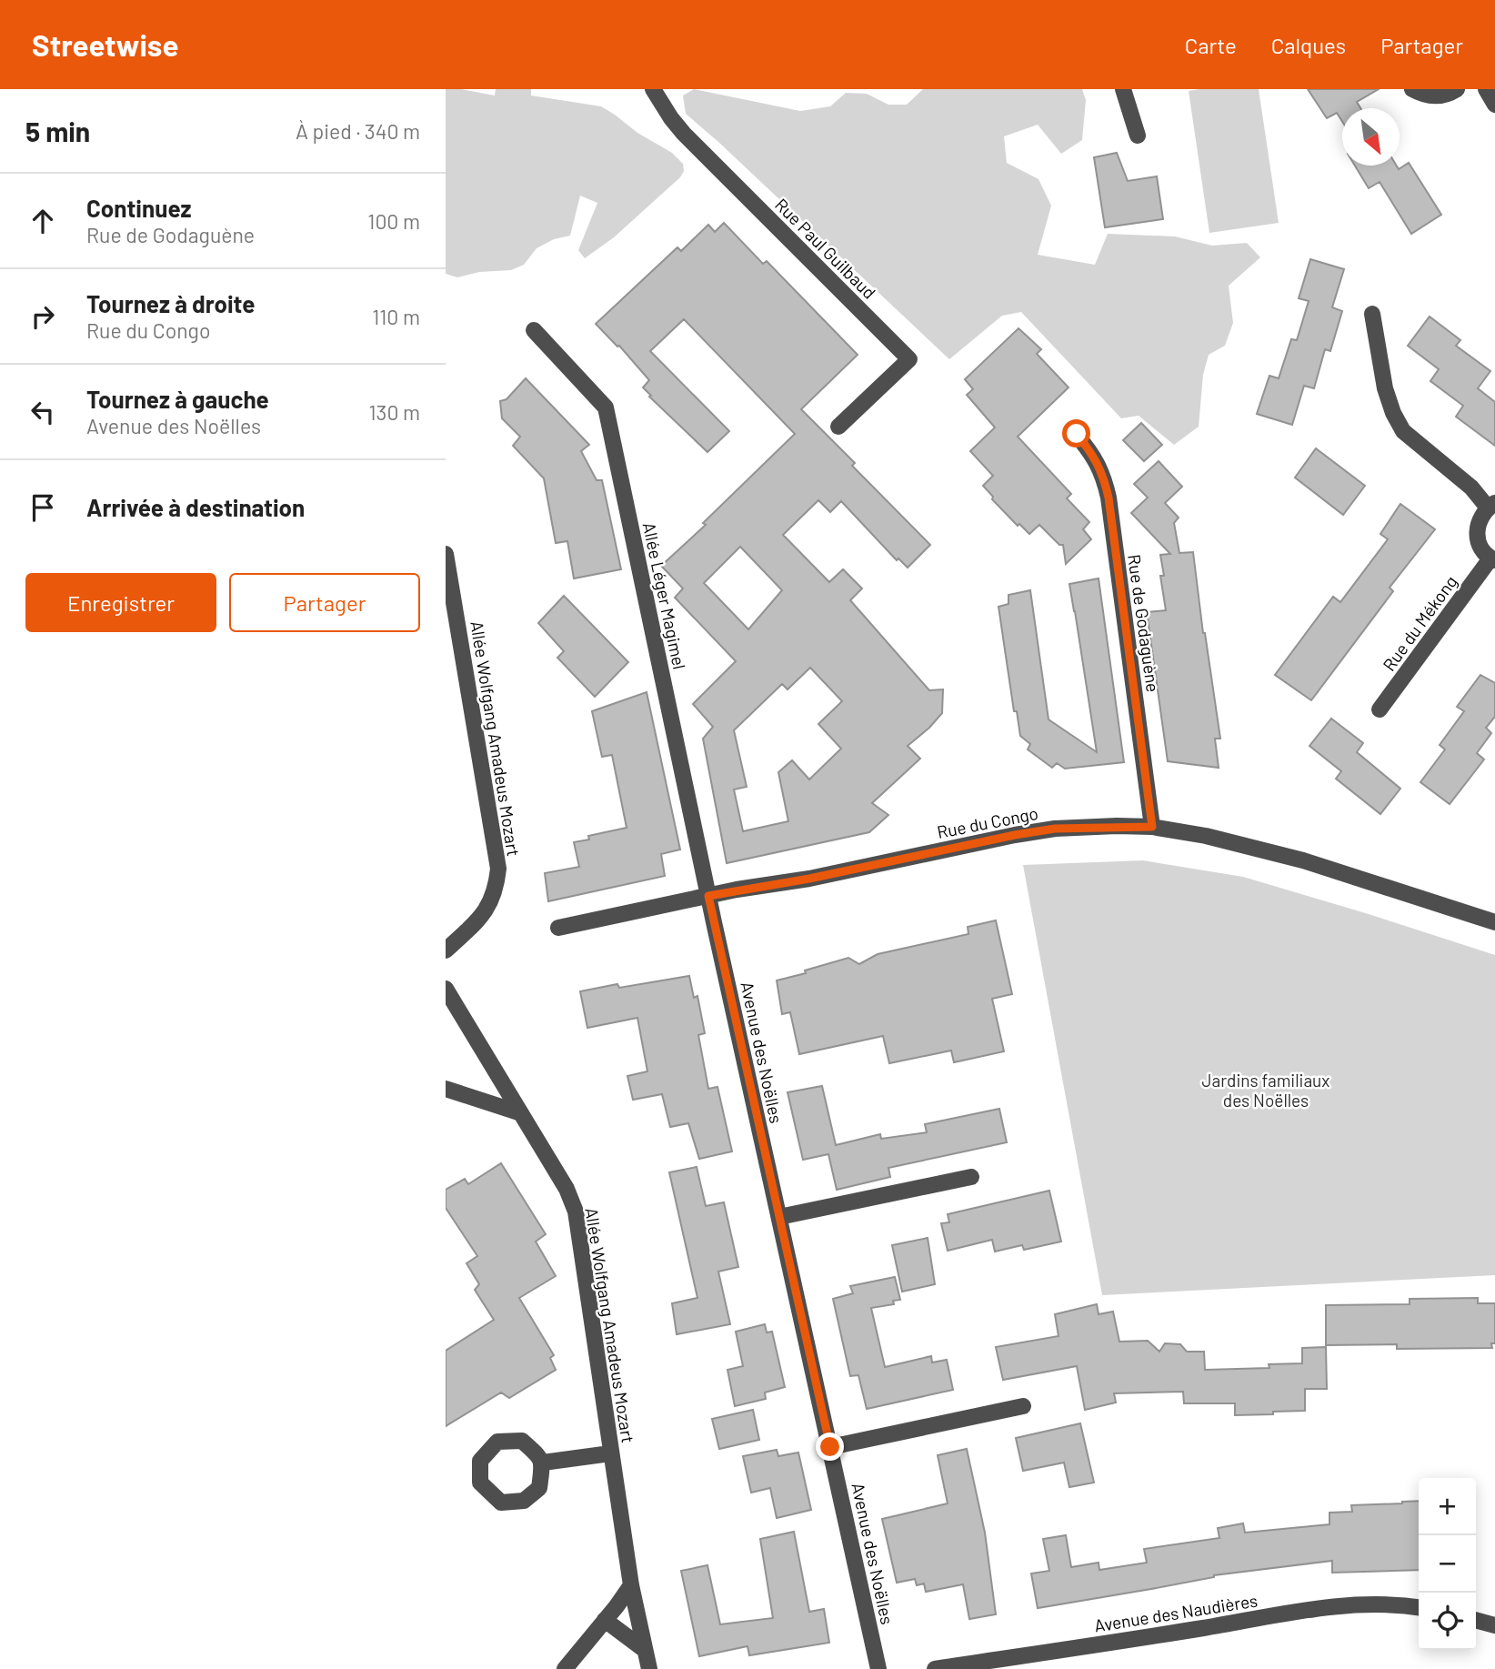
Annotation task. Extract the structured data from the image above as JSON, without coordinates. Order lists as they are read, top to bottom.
{
  "streets": {
    "street": [
      "Rue Paul Guilbaud",
      "Allée Léger Magimel",
      "Rue de Godaguène",
      "Rue du Mékong",
      "Allée Wolfgang Amadeus Mozart",
      "Rue du Congo",
      "Avenue des Noëlles",
      "Avenue des Naudières"
    ]
  },
  "crossings": [
    ["Allée Léger Magimel", "Rue du Congo"],
    ["Allée Léger Magimel", "Avenue des Noëlles"],
    ["Rue de Godaguène", "Rue du Congo"],
    ["Rue du Congo", "Avenue des Noëlles"]
  ],
  "parks": ["Jardins familiaux des Noëlles"],
  "north": "bottom right",
  "page": {
    "header": "Streetwise",
    "nav": ["Carte", "Calques", "Partager"],
    "heading": ["5 min", "À pied · 340 m"],
    "list": [
      ["Continuez", "Rue de Godaguène", "100 m"],
      ["Tournez à droite", "Rue du Congo", "110 m"],
      ["Tournez à gauche", "Avenue des Noëlles", "130 m"],
      "Arrivée à destination"
    ],
    "buttons": ["Enregistrer", "Partager"],
    "map_buttons": ["+", "−"]
  }
}
